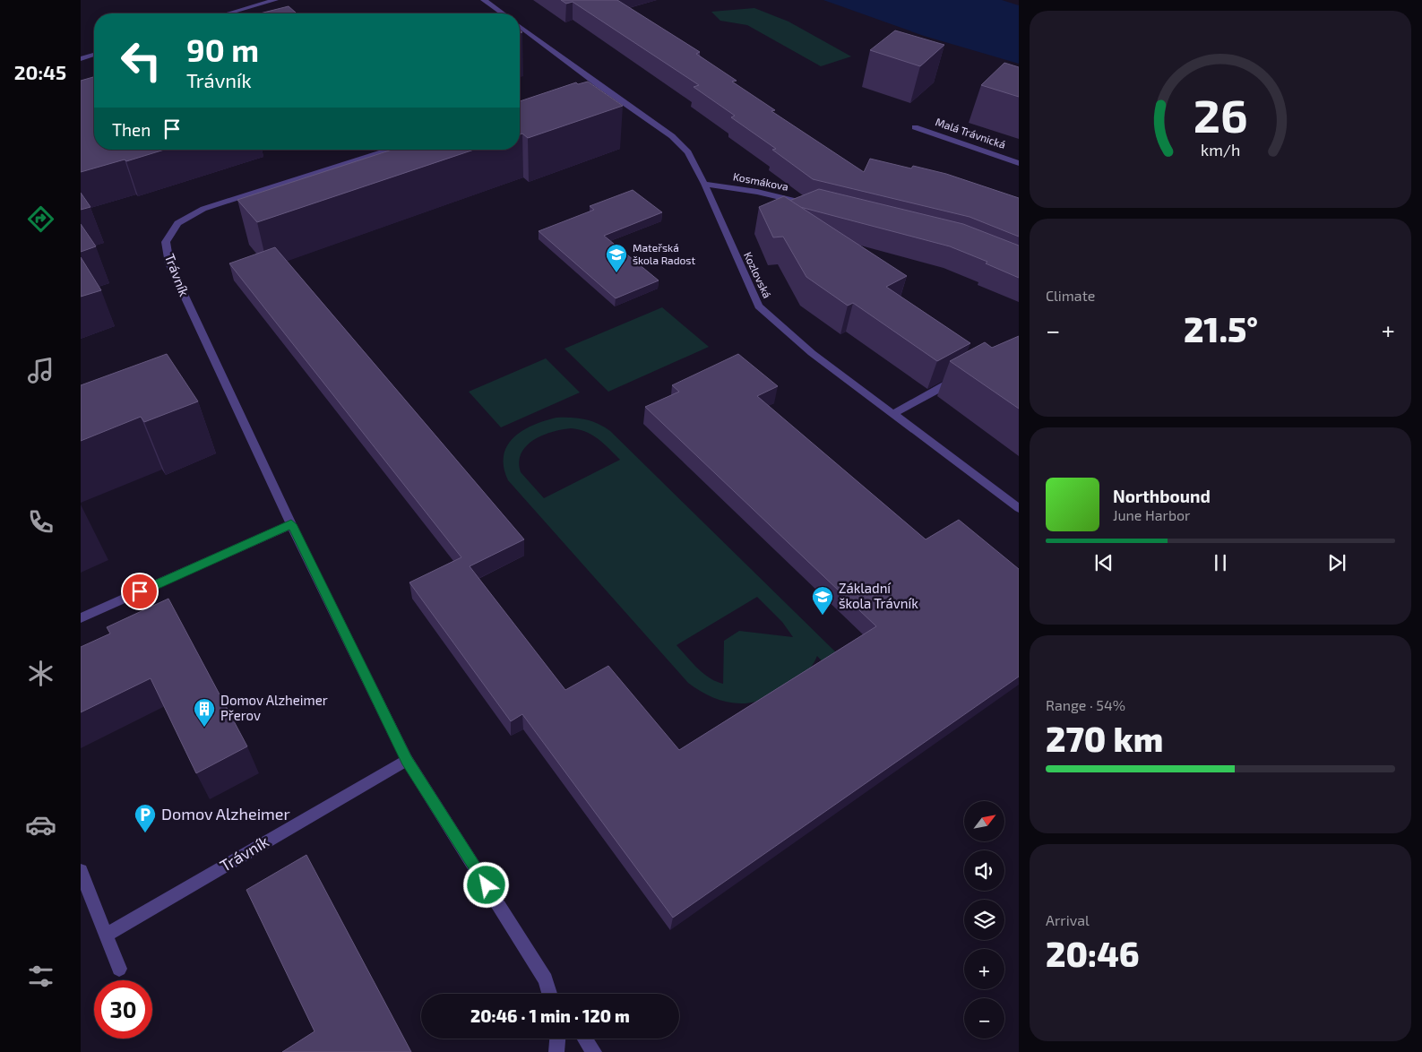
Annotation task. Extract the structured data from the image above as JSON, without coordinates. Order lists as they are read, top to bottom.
{
  "streets": {
    "street": [
      "Malá Trávnická",
      "Kosmákova",
      "Trávník",
      "Kozlovská"
    ]
  },
  "crossings": [
    ["Kosmákova", "Kozlovská"]
  ],
  "places": {
    "school or university": ["Mateřská škola Radost", "Základní škola Trávník"],
    "building": ["Domov Alzheimer Přerov"],
    "parking": ["Domov Alzheimer"]
  },
  "north": "top right",
  "page": {
    "tabs": "20:45",
    "turn": ["90 m", "Trávník"],
    "then": "Then",
    "tile": [
      "Climate",
      ["Range · 54%", "270 km"],
      ["Arrival", "20:46"]
    ],
    "heat": ["−", "21.5°", "+"],
    "song": ["Northbound", "June Harbor"],
    "map_buttons": ["+", "−"],
    "limit": "30",
    "trip": "20:46 · 1 min · 120 m",
    "gauge": ["26", "km/h"]
  }
}
